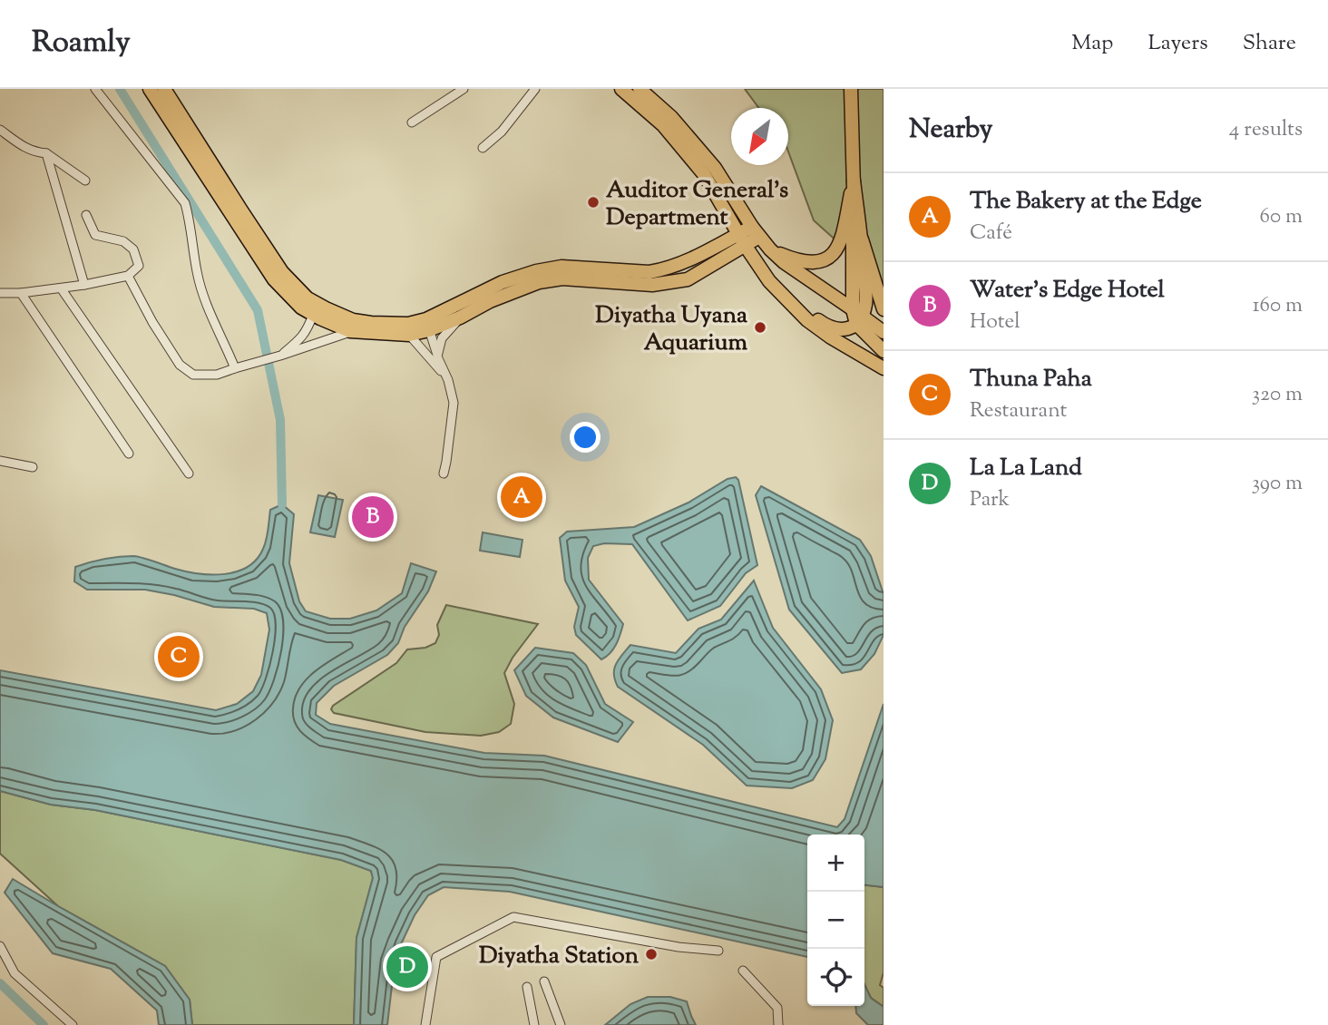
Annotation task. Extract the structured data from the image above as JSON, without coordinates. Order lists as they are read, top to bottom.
{
  "places": ["Auditor General's Department", "Diyatha Uyana Aquarium", "Diyatha Station"],
  "north": "bottom left",
  "page": {
    "header": "Roamly",
    "nav": ["Map", "Layers", "Share"],
    "heading": ["Nearby", "4 results"],
    "list": [
      {
        "mark": "A",
        "name": "The Bakery at the Edge",
        "note": "Café",
        "value": "60 m"
      },
      {
        "mark": "B",
        "name": "Water's Edge Hotel",
        "note": "Hotel",
        "value": "160 m"
      },
      {
        "mark": "C",
        "name": "Thuna Paha",
        "note": "Restaurant",
        "value": "320 m"
      },
      {
        "mark": "D",
        "name": "La La Land",
        "note": "Park",
        "value": "390 m"
      }
    ],
    "pins": [
      "A",
      "B",
      "C",
      "D"
    ],
    "map_buttons": ["+", "−"]
  }
}
